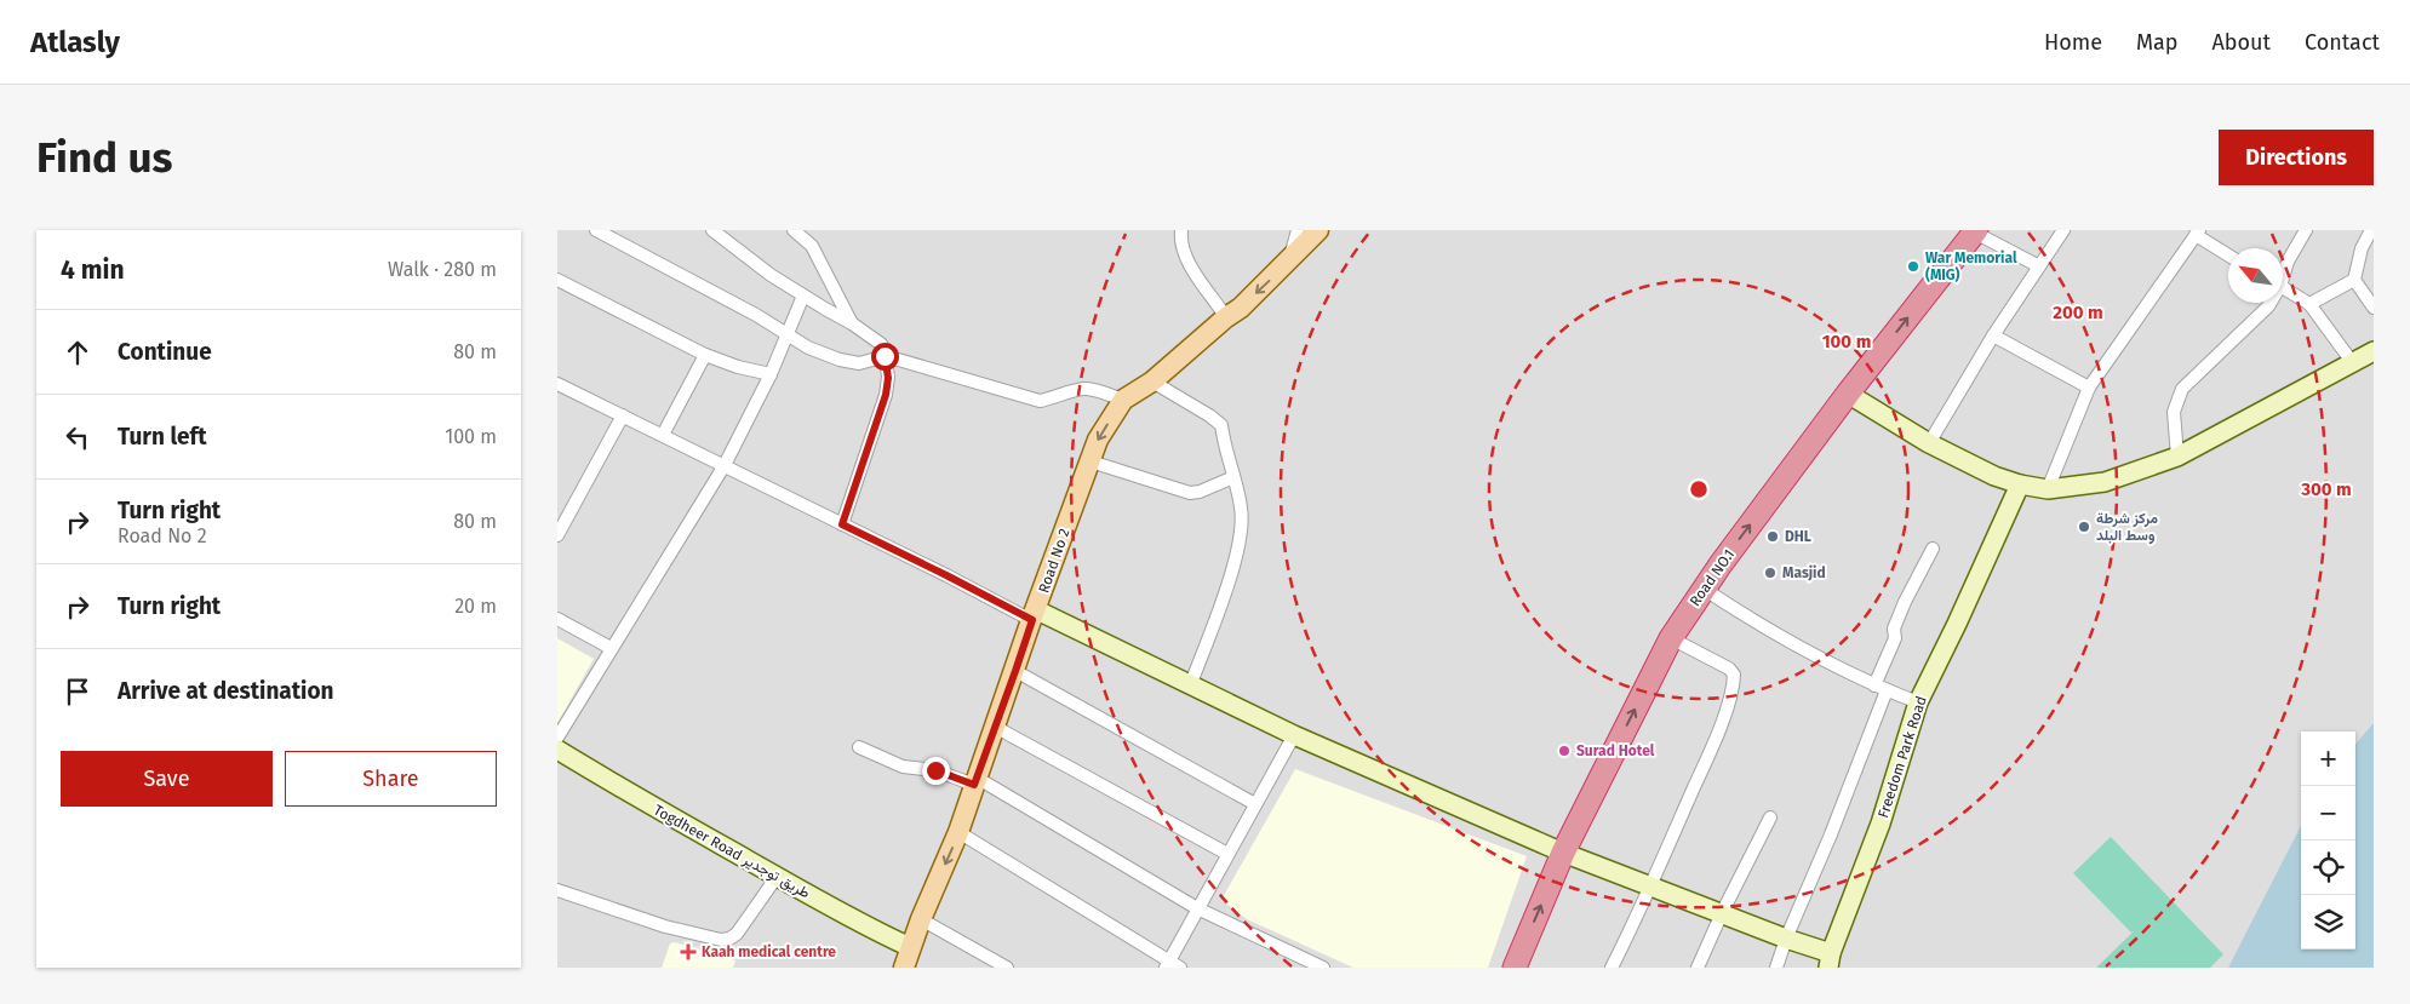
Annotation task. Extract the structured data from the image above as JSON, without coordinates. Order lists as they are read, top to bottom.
{
  "streets": {
    "highway": ["Road NO.1"],
    "main road": ["Road No 2"],
    "street": ["Freedom Park Road", "Togdheer Road طريق توجدير"]
  },
  "crossings": [
    ["Road No 2", "Togdheer Road طريق توجدير"]
  ],
  "one_way": ["Road NO.1"],
  "places": {
    "other": [
      "War Memorial (MIG)",
      "مركز شرطة وسط البلد",
      "DHL",
      "Masjid",
      "Surad Hotel"
    ],
    "health": ["Kaah medical centre"]
  },
  "north": "top left",
  "page": {
    "header": "Atlasly",
    "nav": [
      "Home",
      "Map",
      "About",
      "Contact"
    ],
    "buttons": [
      "Directions",
      ["Save", "Share"]
    ],
    "title": "Find us",
    "heading": ["4 min", "Walk · 280 m"],
    "list": [
      ["Continue", "80 m"],
      ["Turn left", "100 m"],
      ["Turn right", "Road No 2", "80 m"],
      ["Turn right", "20 m"],
      "Arrive at destination"
    ],
    "map_buttons": ["+", "−"]
  },
  "rings": ["200 m", "100 m", "300 m"]
}
